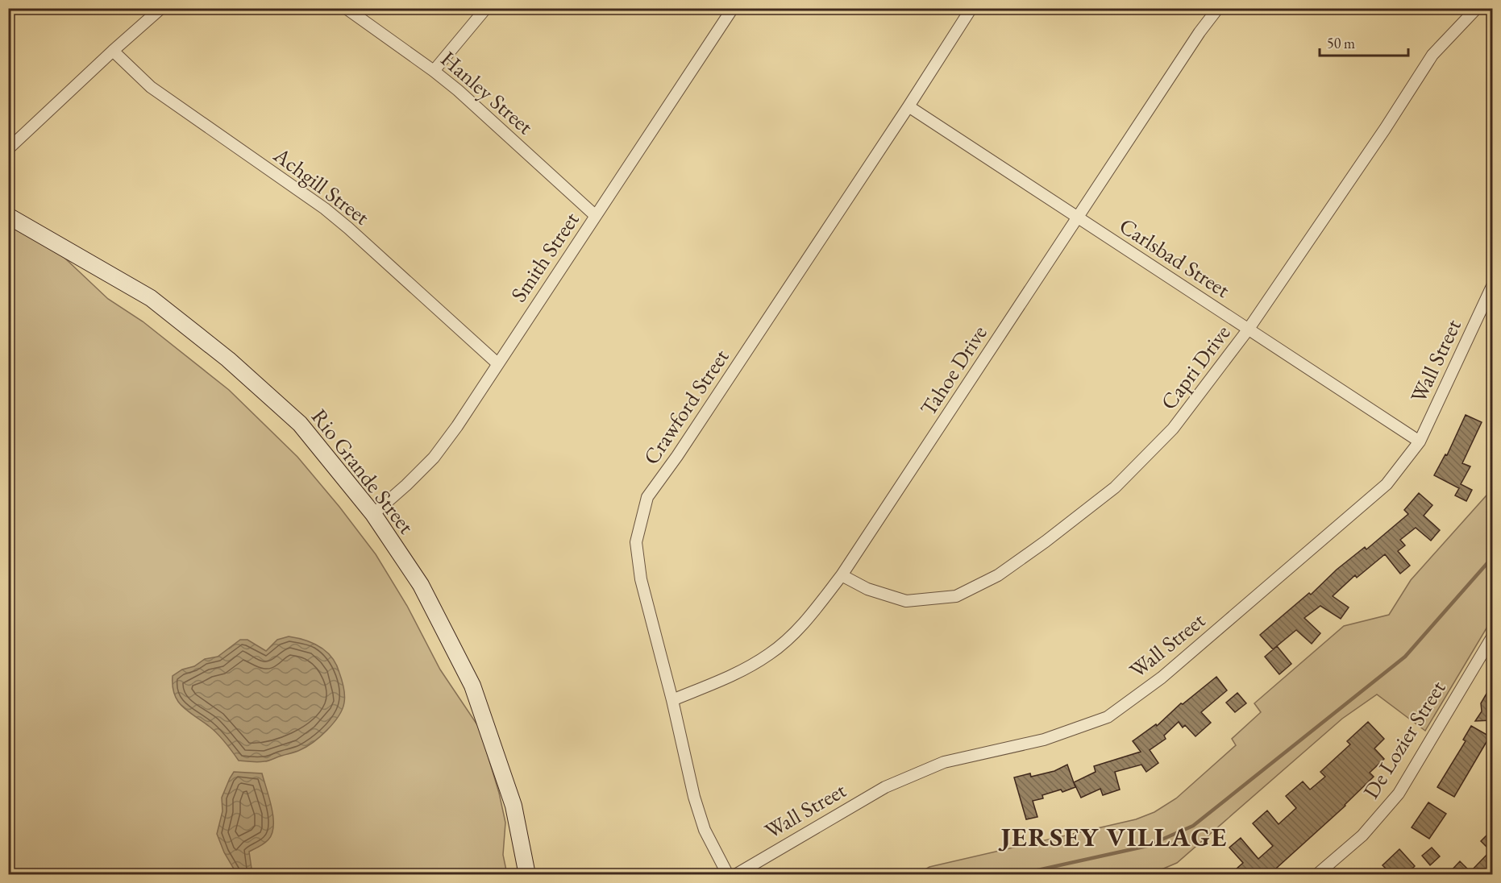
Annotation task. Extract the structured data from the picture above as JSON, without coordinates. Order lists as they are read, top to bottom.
{
  "streets": {
    "street": [
      "Hanley Street",
      "Achgill Street",
      "Smith Street",
      "Carlsbad Street",
      "Wall Street",
      "Capri Drive",
      "Tahoe Drive",
      "Crawford Street",
      "Rio Grande Street",
      "De Lozier Street"
    ]
  },
  "crossings": [
    ["Hanley Street", "Smith Street"],
    ["Achgill Street", "Smith Street"],
    ["Smith Street", "Rio Grande Street"],
    ["Carlsbad Street", "Wall Street"],
    ["Carlsbad Street", "Capri Drive"],
    ["Carlsbad Street", "Tahoe Drive"],
    ["Carlsbad Street", "Crawford Street"],
    ["Capri Drive", "Tahoe Drive"],
    ["Tahoe Drive", "Crawford Street"]
  ],
  "districts": ["JERSEY VILLAGE"],
  "scale_bar": "50 m"
}
